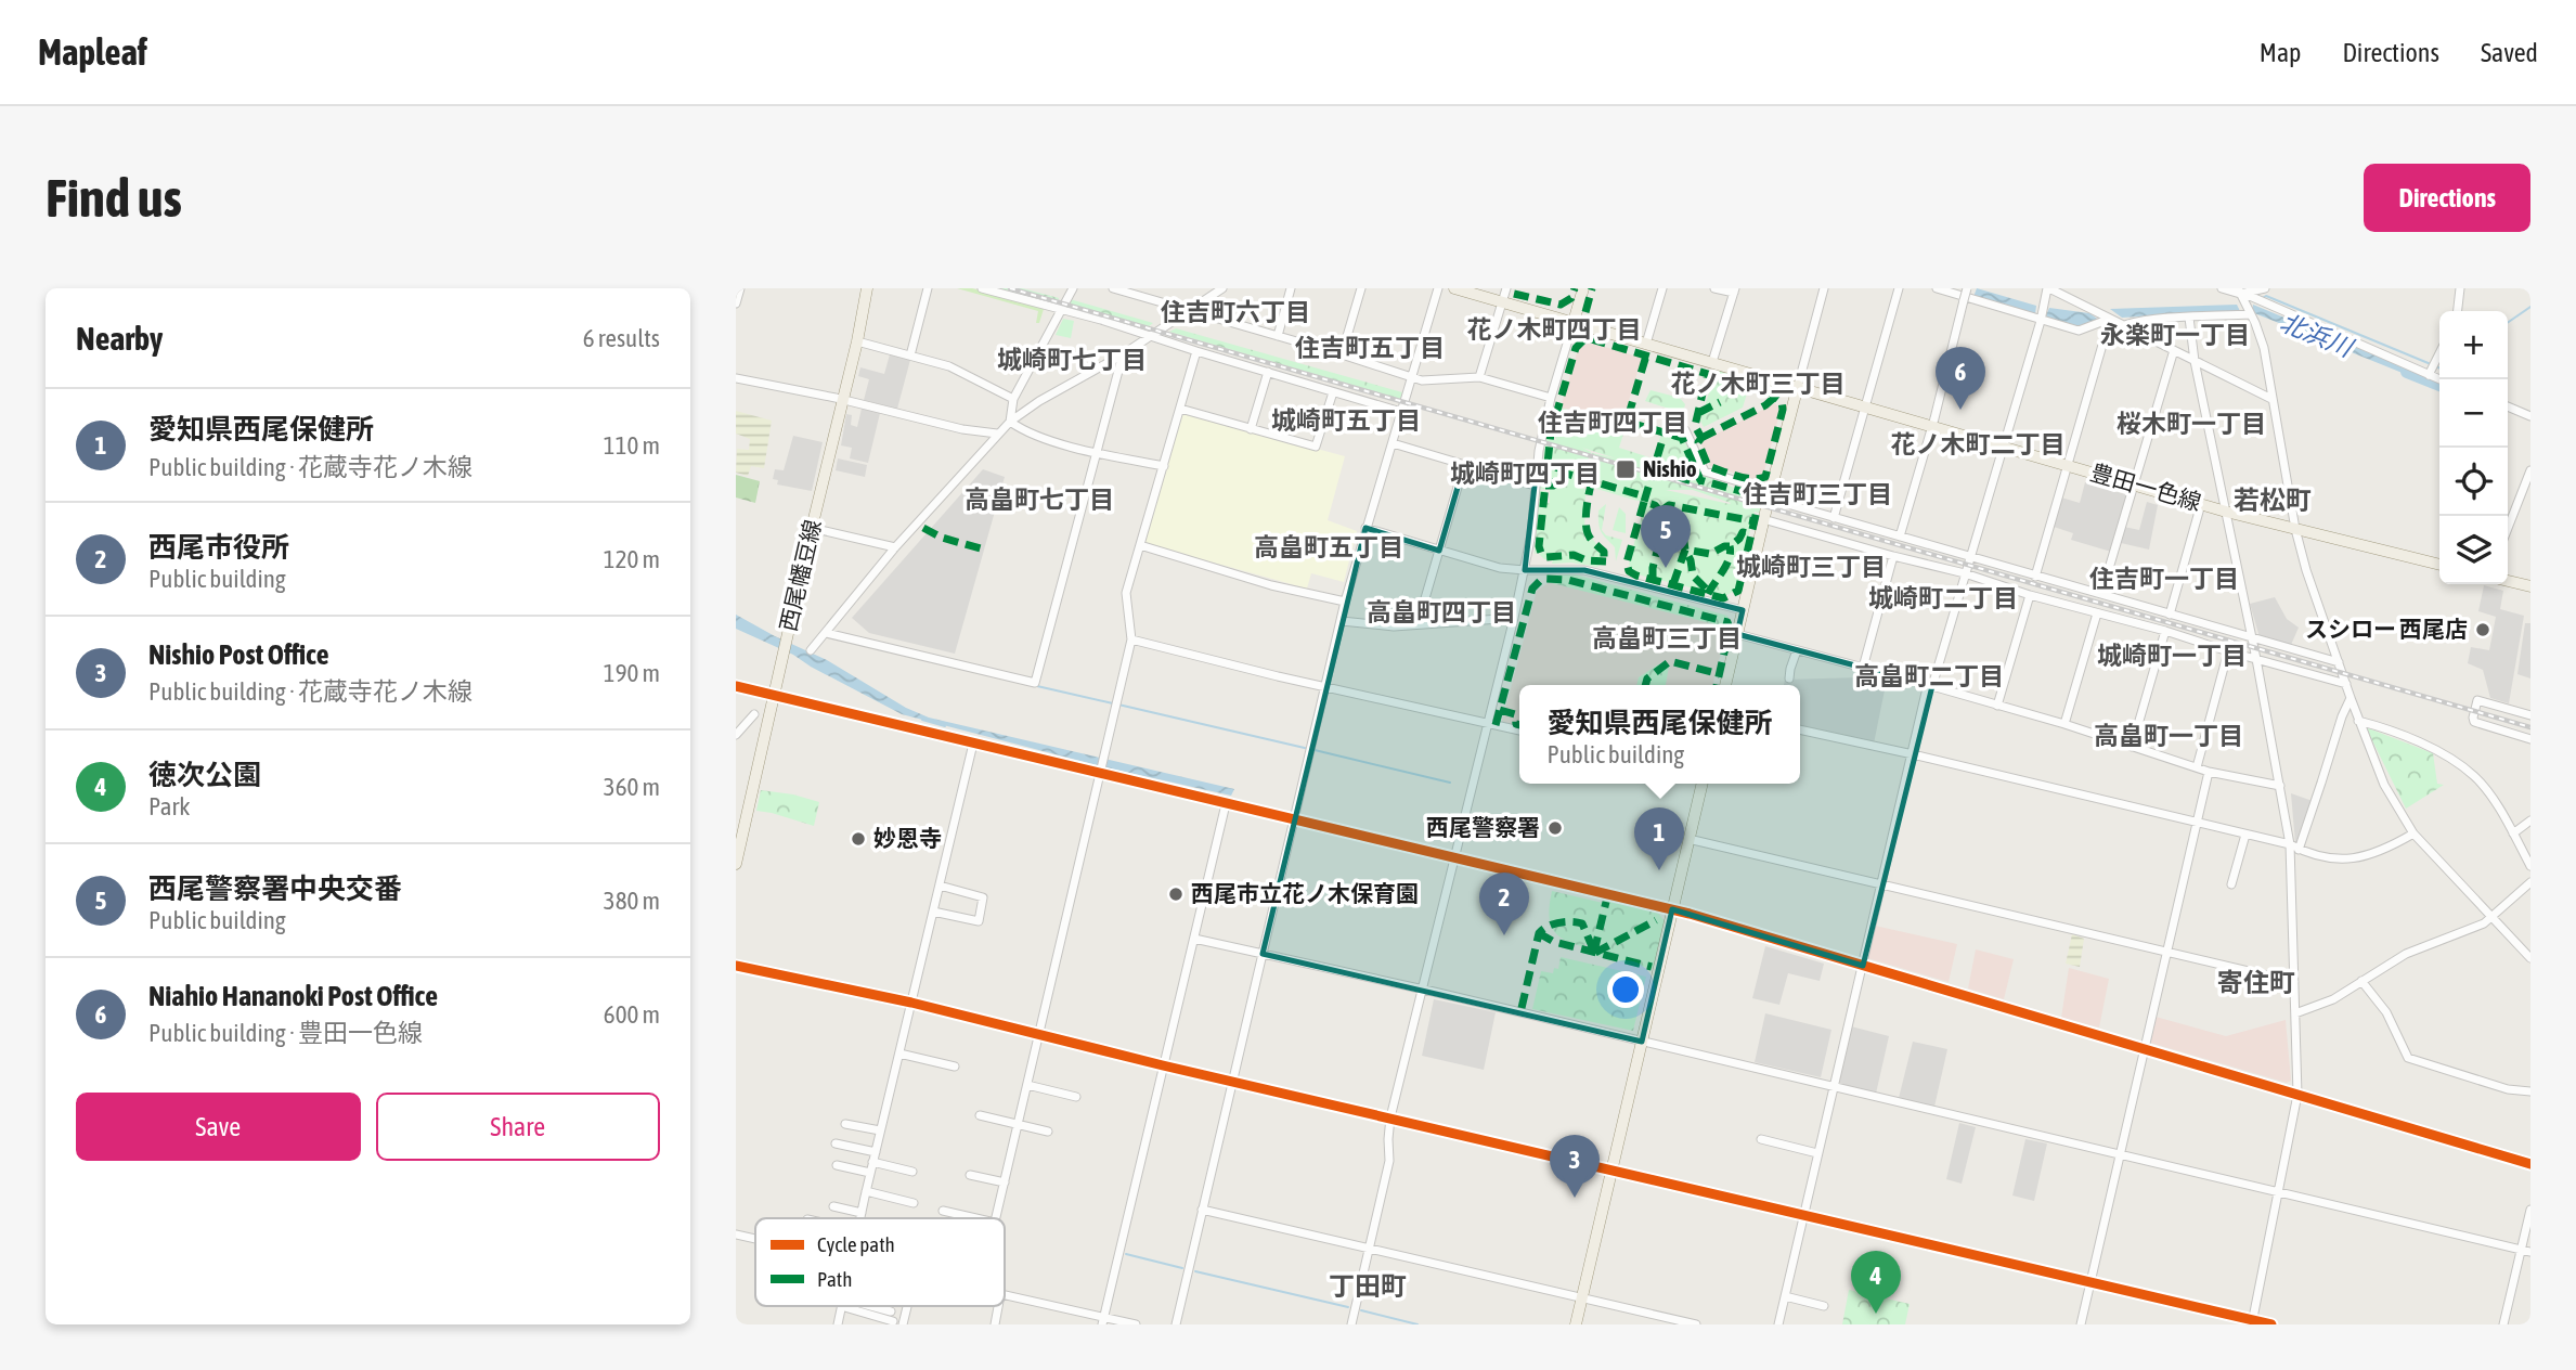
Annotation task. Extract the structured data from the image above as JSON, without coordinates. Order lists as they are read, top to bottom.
{
  "streets": {
    "main road": ["豊田一色線", "西尾幡豆線"]
  },
  "districts": [
    "住吉町六丁目",
    "花ノ木町四丁目",
    "永楽町一丁目",
    "住吉町五丁目",
    "城崎町七丁目",
    "花ノ木町三丁目",
    "城崎町五丁目",
    "住吉町四丁目",
    "桜木町一丁目",
    "花ノ木町二丁目",
    "城崎町四丁目",
    "住吉町三丁目",
    "高畠町七丁目",
    "若松町",
    "高畠町五丁目",
    "城崎町三丁目",
    "住吉町一丁目",
    "城崎町二丁目",
    "高畠町四丁目",
    "高畠町三丁目",
    "城崎町一丁目",
    "高畠町二丁目",
    "高畠町一丁目",
    "寄住町",
    "丁田町"
  ],
  "water": ["北浜川"],
  "places": {
    "transit": ["Nishio"],
    "other": [
      "スシロー 西尾店",
      "西尾警察署",
      "妙恩寺",
      "西尾市立花ノ木保育園"
    ]
  },
  "legend": ["Cycle path", "Path"],
  "page": {
    "header": "Mapleaf",
    "nav": ["Map", "Directions", "Saved"],
    "buttons": [
      "Directions",
      ["Save", "Share"]
    ],
    "title": "Find us",
    "heading": ["Nearby", "6 results"],
    "map_buttons": ["+", "−"],
    "pins": [
      "6",
      "5",
      "1",
      "2",
      "3",
      "4"
    ],
    "list": [
      {
        "mark": "1",
        "name": "愛知県西尾保健所",
        "note": "Public building · 花蔵寺花ノ木線",
        "value": "110 m"
      },
      {
        "mark": "2",
        "name": "西尾市役所",
        "note": "Public building",
        "value": "120 m"
      },
      {
        "mark": "3",
        "name": "Nishio Post Office",
        "note": "Public building · 花蔵寺花ノ木線",
        "value": "190 m"
      },
      {
        "mark": "4",
        "name": "徳次公園",
        "note": "Park",
        "value": "360 m"
      },
      {
        "mark": "5",
        "name": "西尾警察署中央交番",
        "note": "Public building",
        "value": "380 m"
      },
      {
        "mark": "6",
        "name": "Niahio Hananoki Post Office",
        "note": "Public building · 豊田一色線",
        "value": "600 m"
      }
    ],
    "popup": ["愛知県西尾保健所", "Public building"]
  }
}
